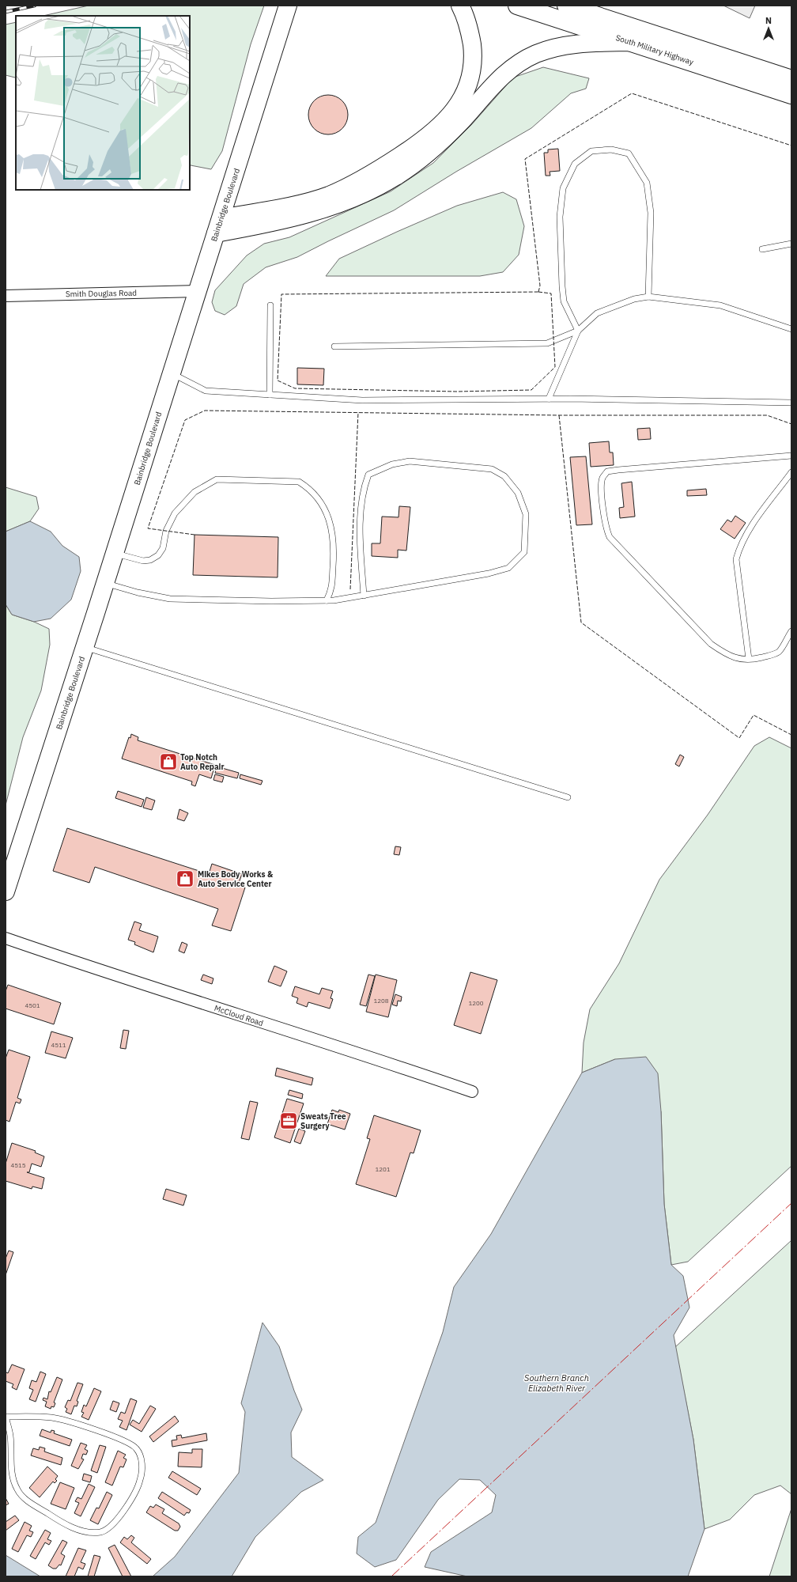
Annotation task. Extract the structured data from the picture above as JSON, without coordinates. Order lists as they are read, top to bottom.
{
  "streets": {
    "main road": ["South Military Highway", "Bainbridge Boulevard"],
    "street": ["Smith Douglas Road", "McCloud Road"]
  },
  "crossings": [
    ["Bainbridge Boulevard", "Smith Douglas Road"]
  ],
  "water": ["Southern Branch Elizabeth River"],
  "places": {
    "shop": ["Top Notch Auto Repair", "Mikes Body Works & Auto Service Center"],
    "office": ["Sweats Tree Surgery"]
  },
  "house_numbers": [
    "1208",
    "1200",
    "4501",
    "4511",
    "4515",
    "1201"
  ],
  "north": "top"
}
